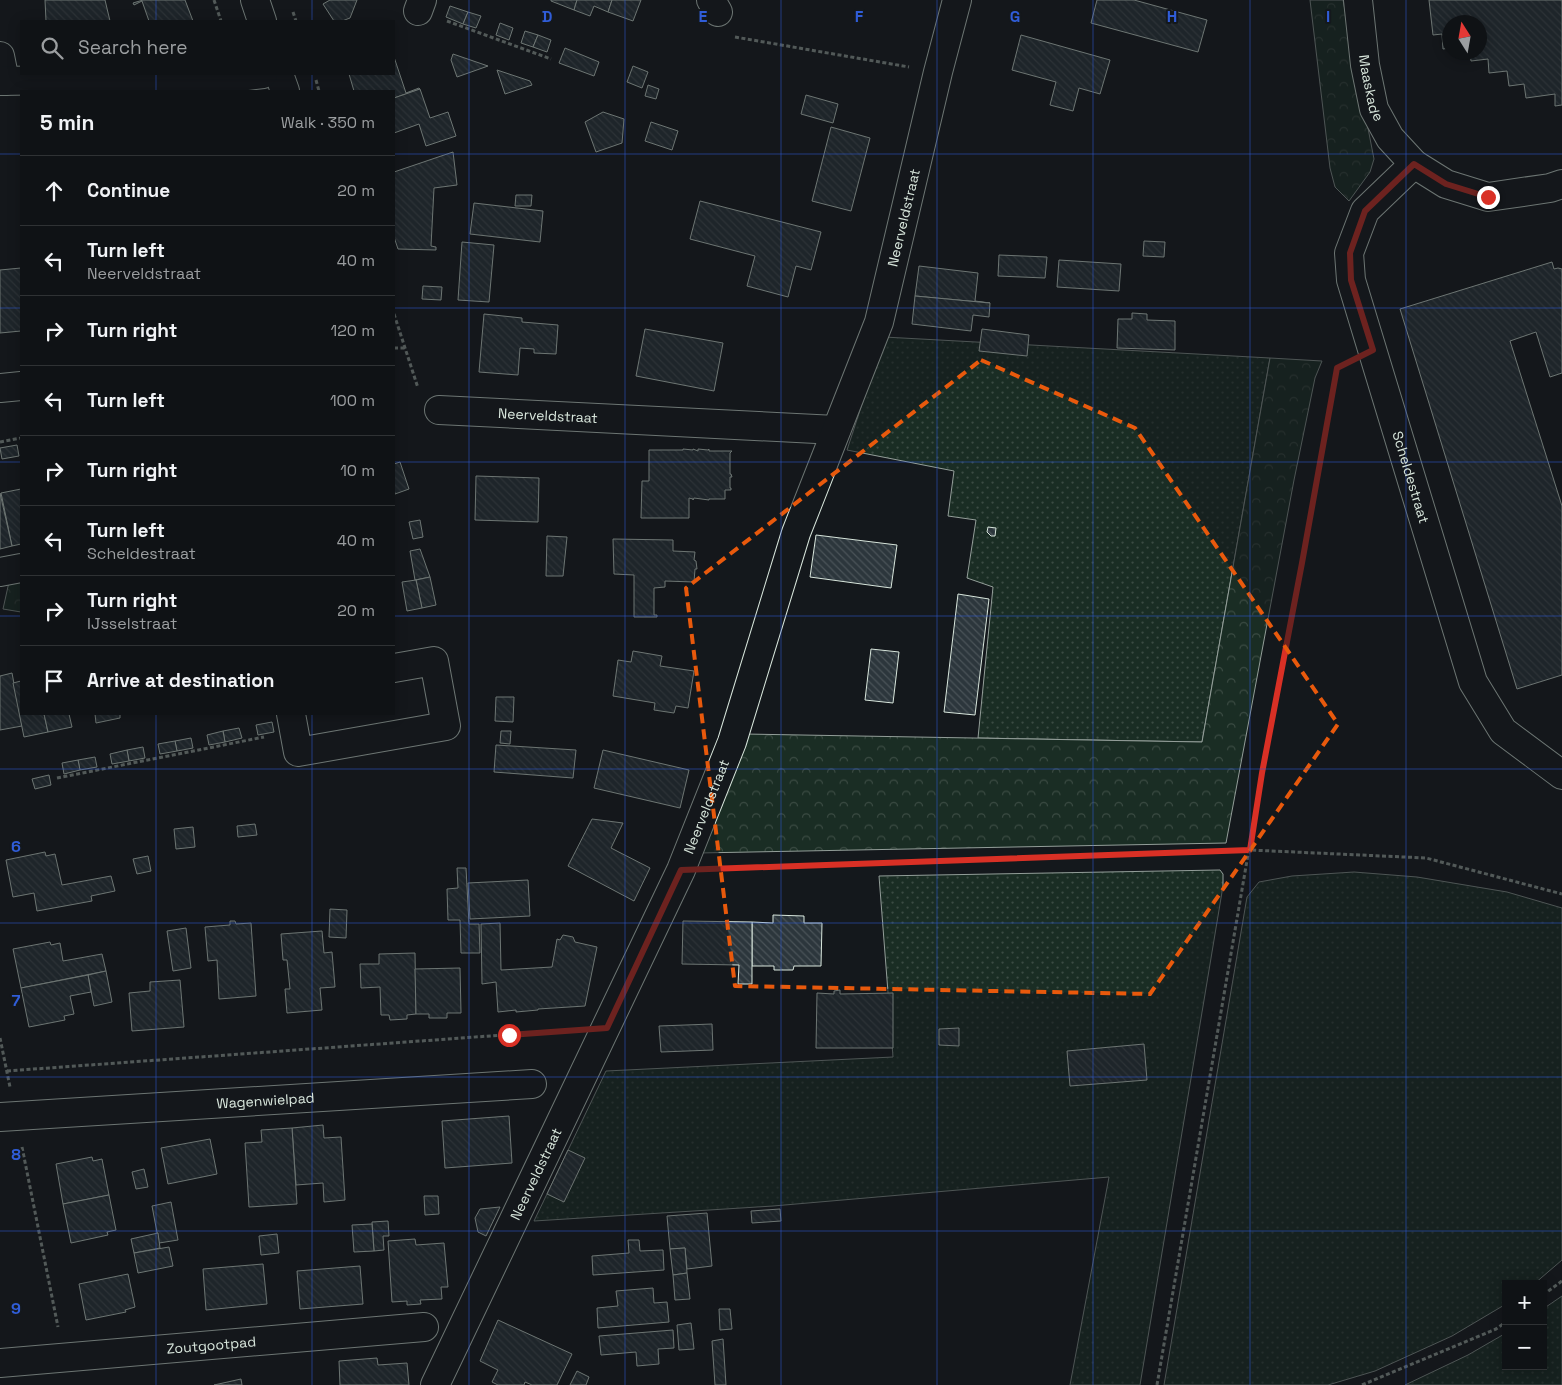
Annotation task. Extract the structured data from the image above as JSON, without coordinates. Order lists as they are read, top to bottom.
{
  "streets": {
    "street": [
      "Maaskade",
      "Neerveldstraat",
      "Scheldestraat",
      "Wagenwielpad",
      "Zoutgootpad"
    ]
  },
  "crossings": [
    ["Maaskade", "Scheldestraat"]
  ],
  "north": "top",
  "page": {
    "search": "Search here",
    "heading": ["5 min", "Walk · 350 m"],
    "list": [
      ["Continue", "20 m"],
      ["Turn left", "Neerveldstraat", "40 m"],
      ["Turn right", "120 m"],
      ["Turn left", "100 m"],
      ["Turn right", "10 m"],
      ["Turn left", "Scheldestraat", "40 m"],
      ["Turn right", "IJsselstraat", "20 m"],
      "Arrive at destination"
    ],
    "map_buttons": ["+", "−"]
  },
  "grid": {
    "columns": [
      "D",
      "E",
      "F",
      "G",
      "H",
      "I"
    ],
    "rows": [
      "6",
      "7",
      "8",
      "9"
    ]
  }
}
